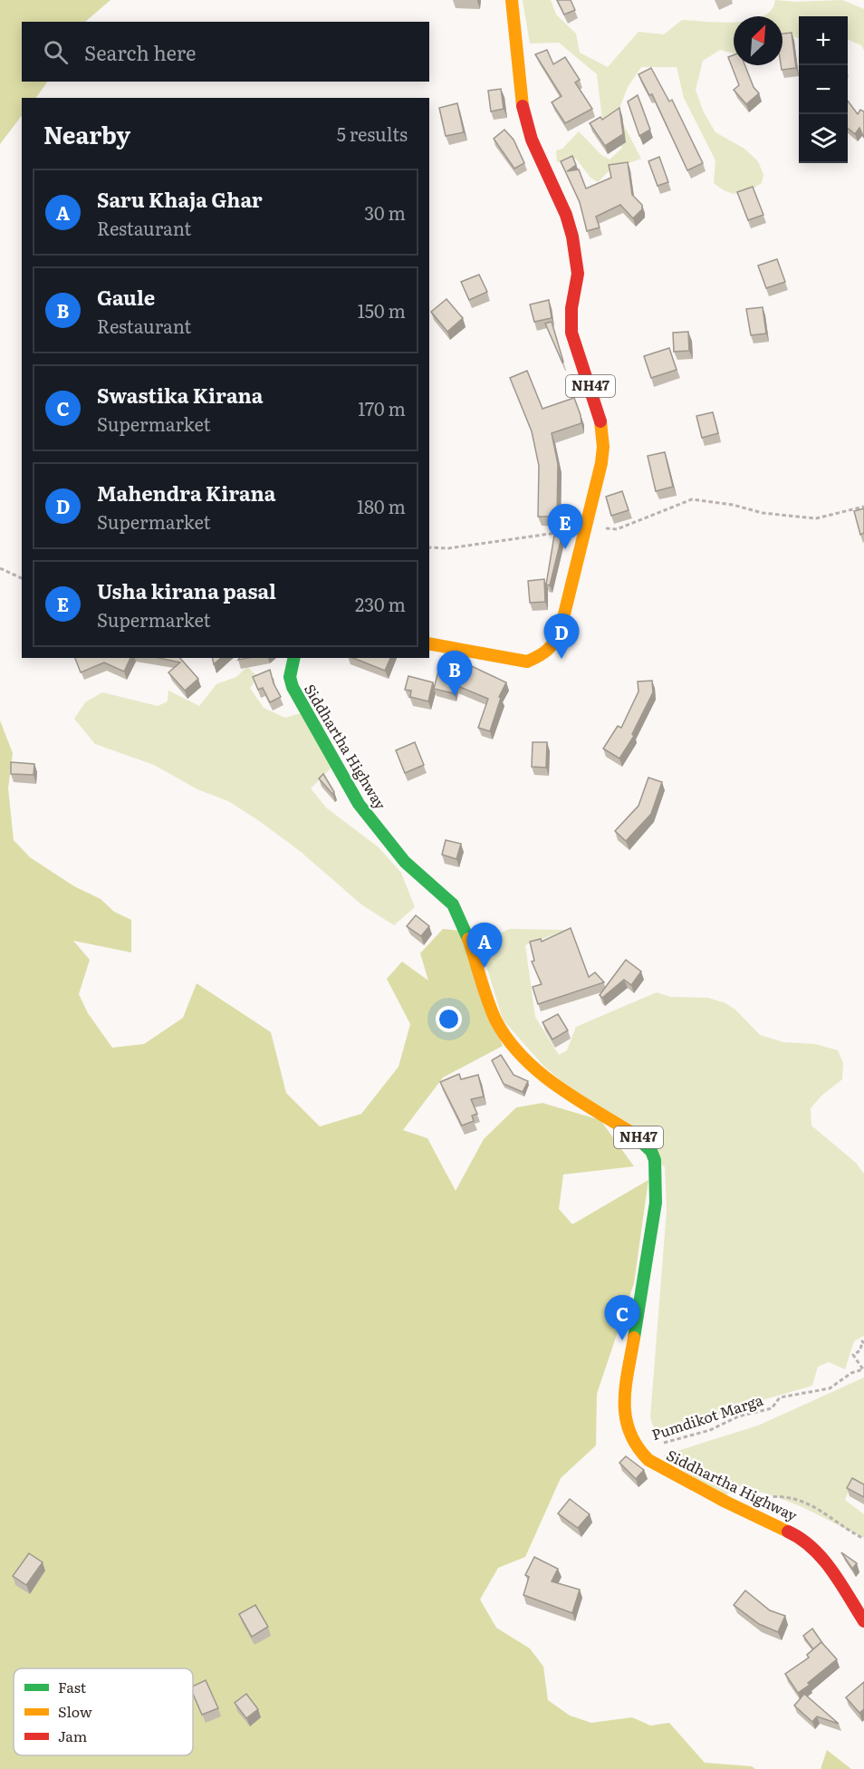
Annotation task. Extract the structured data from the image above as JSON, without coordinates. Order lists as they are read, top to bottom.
{
  "streets": {
    "highway": ["NH47", "Siddhartha Highway"],
    "path": ["Pumdikot Marga"]
  },
  "legend": ["Fast", "Slow", "Jam"],
  "north": "top right",
  "page": {
    "map_buttons": ["+", "−"],
    "search": "Search here",
    "heading": ["Nearby", "5 results"],
    "list": [
      {
        "mark": "A",
        "name": "Saru Khaja Ghar",
        "note": "Restaurant",
        "value": "30 m"
      },
      {
        "mark": "B",
        "name": "Gaule",
        "note": "Restaurant",
        "value": "150 m"
      },
      {
        "mark": "C",
        "name": "Swastika Kirana",
        "note": "Supermarket",
        "value": "170 m"
      },
      {
        "mark": "D",
        "name": "Mahendra Kirana",
        "note": "Supermarket",
        "value": "180 m"
      },
      {
        "mark": "E",
        "name": "Usha kirana pasal",
        "note": "Supermarket",
        "value": "230 m"
      }
    ],
    "pins": [
      "E",
      "D",
      "B",
      "A",
      "C"
    ]
  }
}
